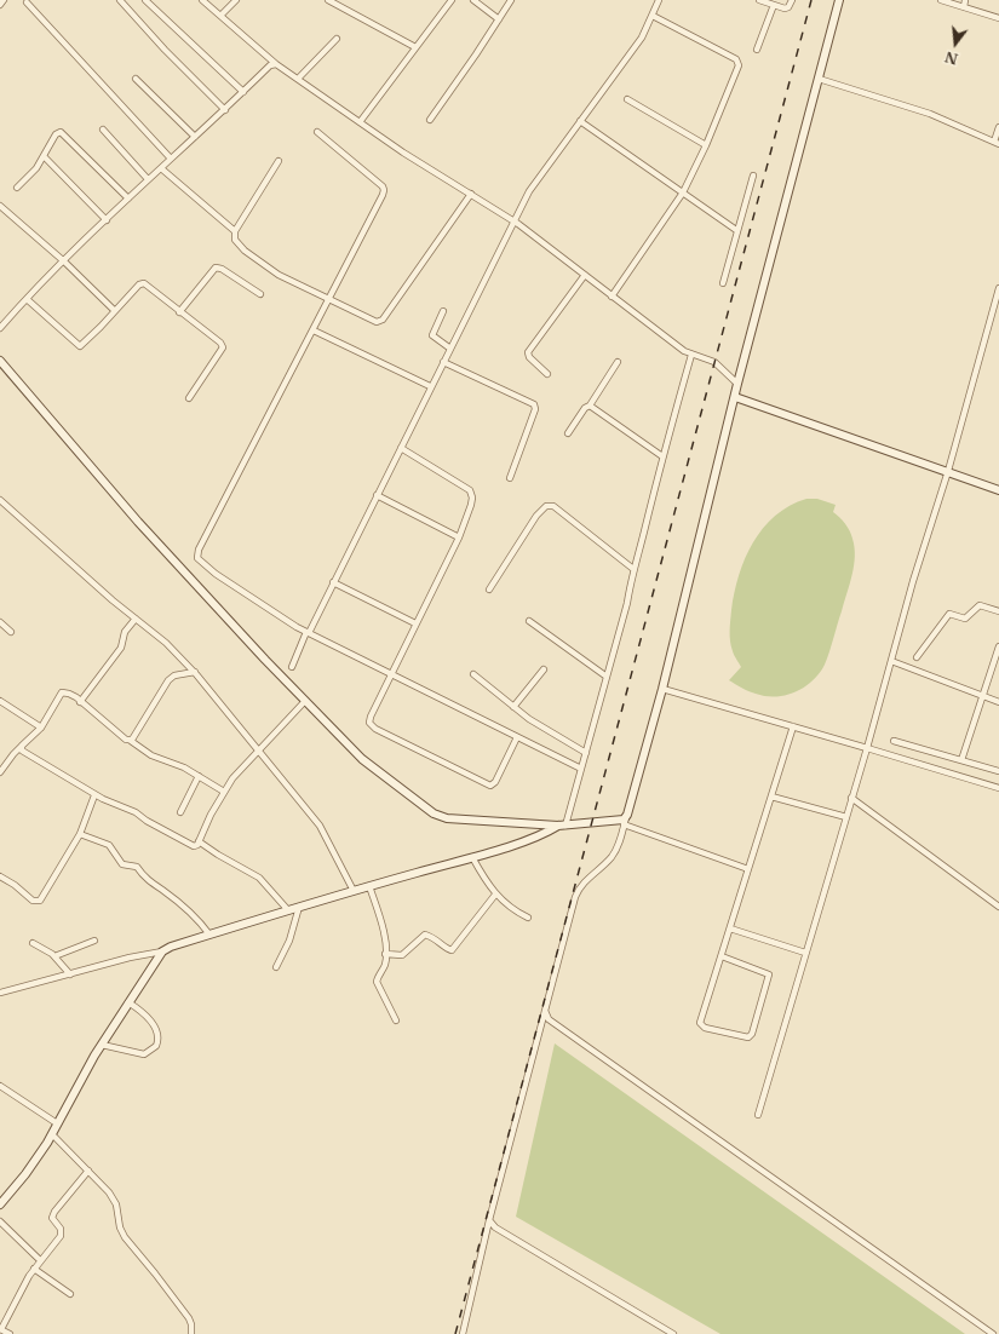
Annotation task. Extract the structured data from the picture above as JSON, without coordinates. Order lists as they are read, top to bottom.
{
  "north": "bottom"
}
